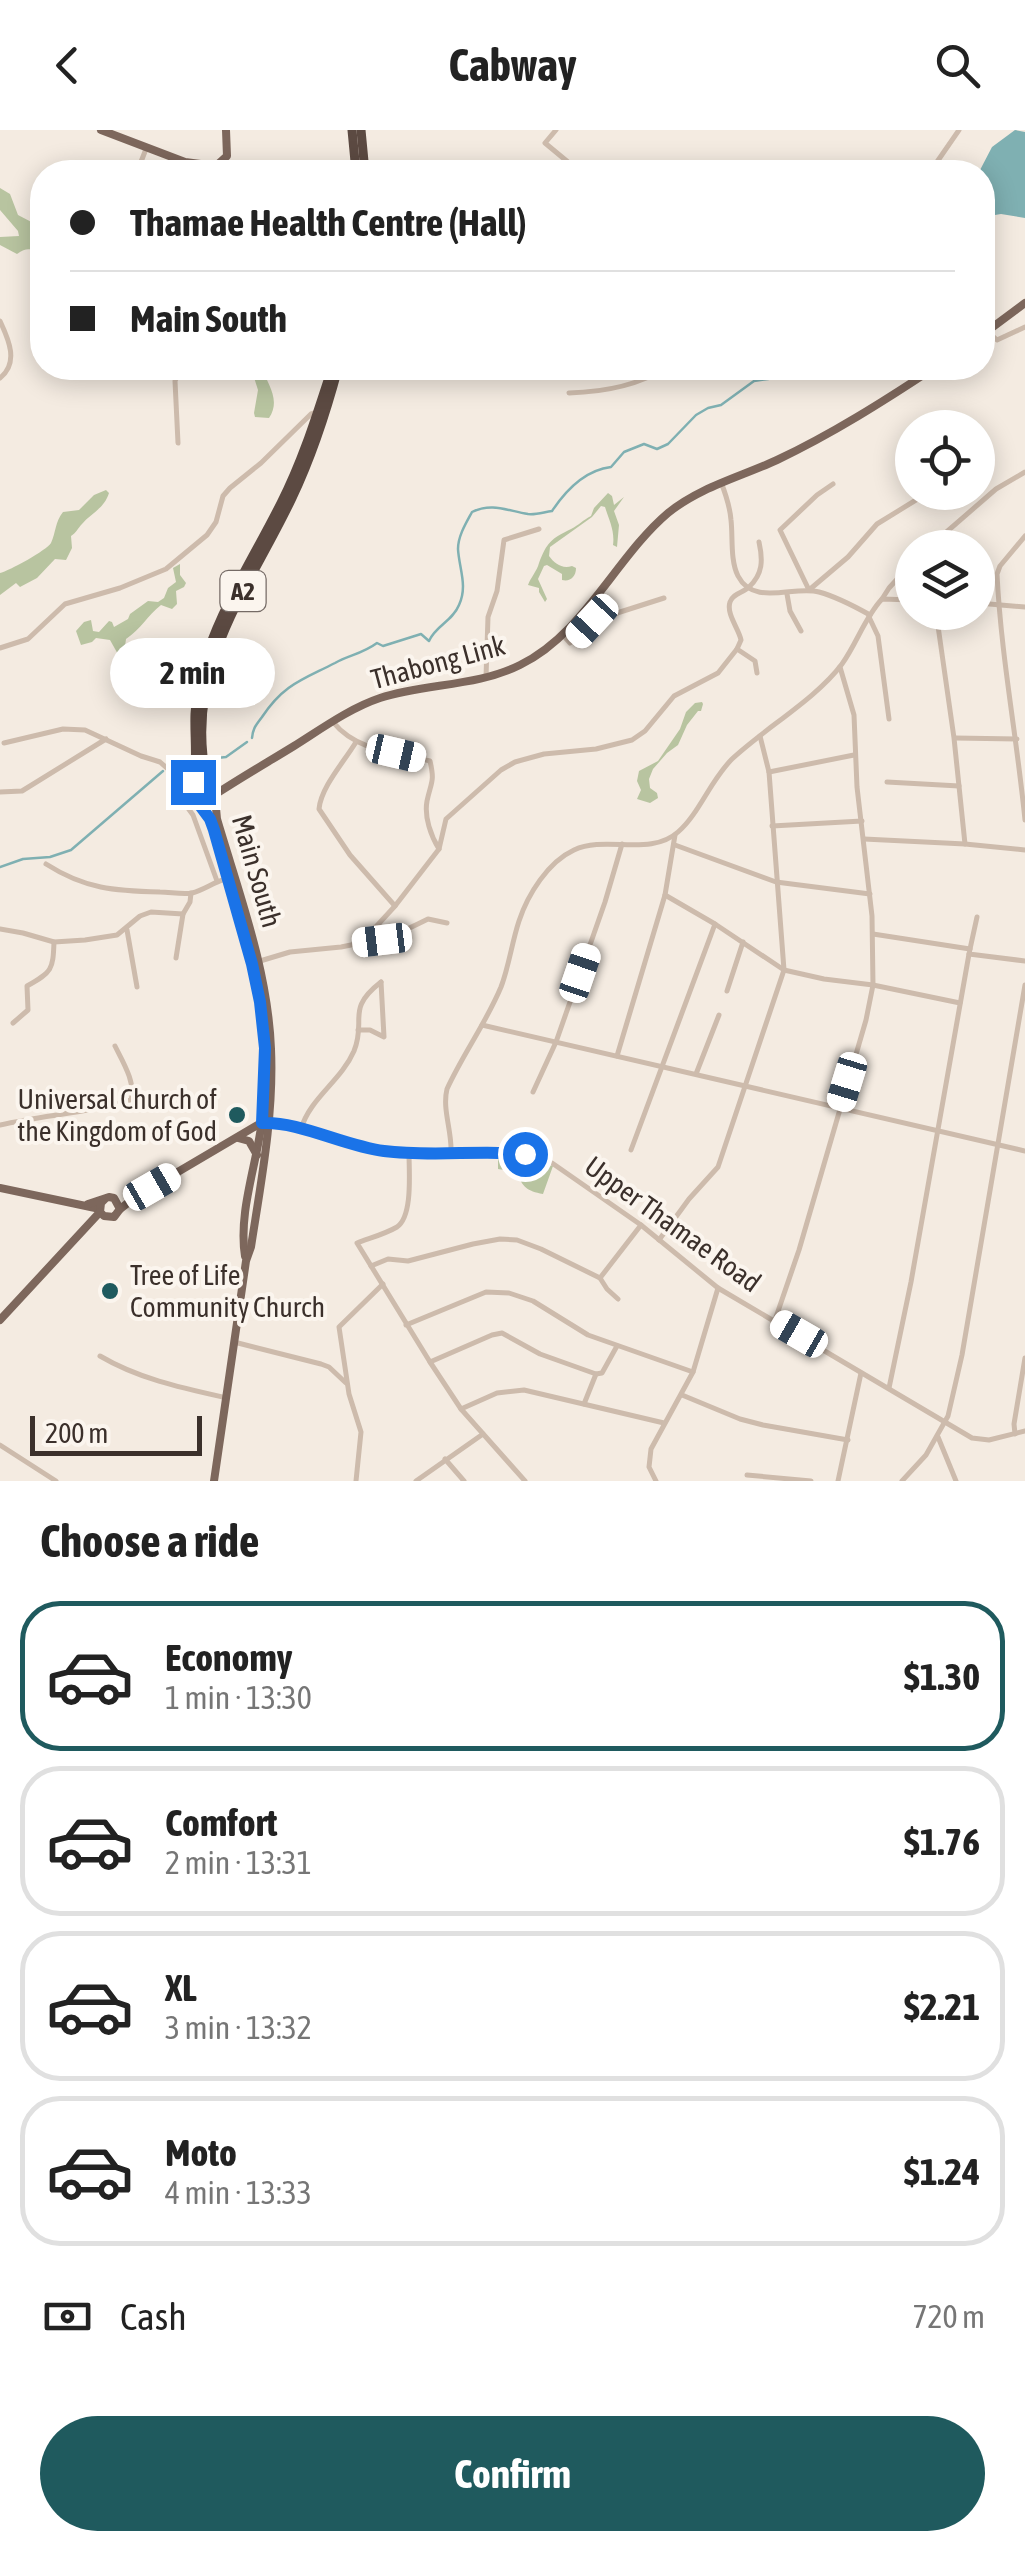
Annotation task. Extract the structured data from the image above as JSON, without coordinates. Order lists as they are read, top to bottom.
{
  "streets": {
    "highway": ["A2", "Main South"],
    "main road": ["Thabong Link"],
    "street": ["Upper Thamae Road"]
  },
  "crossings": [
    ["A2", "Main South"],
    ["Thabong Link", "Main South"],
    ["Main South", "Upper Thamae Road"]
  ],
  "places": ["Universal Church of the Kingdom of God", "Tree of Life Community Church"],
  "scale_bar": "200 m",
  "page": {
    "header": "Cabway",
    "banner": ["Thamae Health Centre (Hall)", "Main South"],
    "bubble": "2 min",
    "scale": "200 m",
    "heading": "Choose a ride",
    "list": [
      {
        "name": "Economy",
        "note": "1 min · 13:30",
        "value": "$1.30"
      },
      {
        "name": "Comfort",
        "note": "2 min · 13:31",
        "value": "$1.76"
      },
      {
        "name": "XL",
        "note": "3 min · 13:32",
        "value": "$2.21"
      },
      {
        "name": "Moto",
        "note": "4 min · 13:33",
        "value": "$1.24"
      }
    ],
    "pay": ["Cash", "720 m"],
    "buttons": "Confirm"
  }
}
